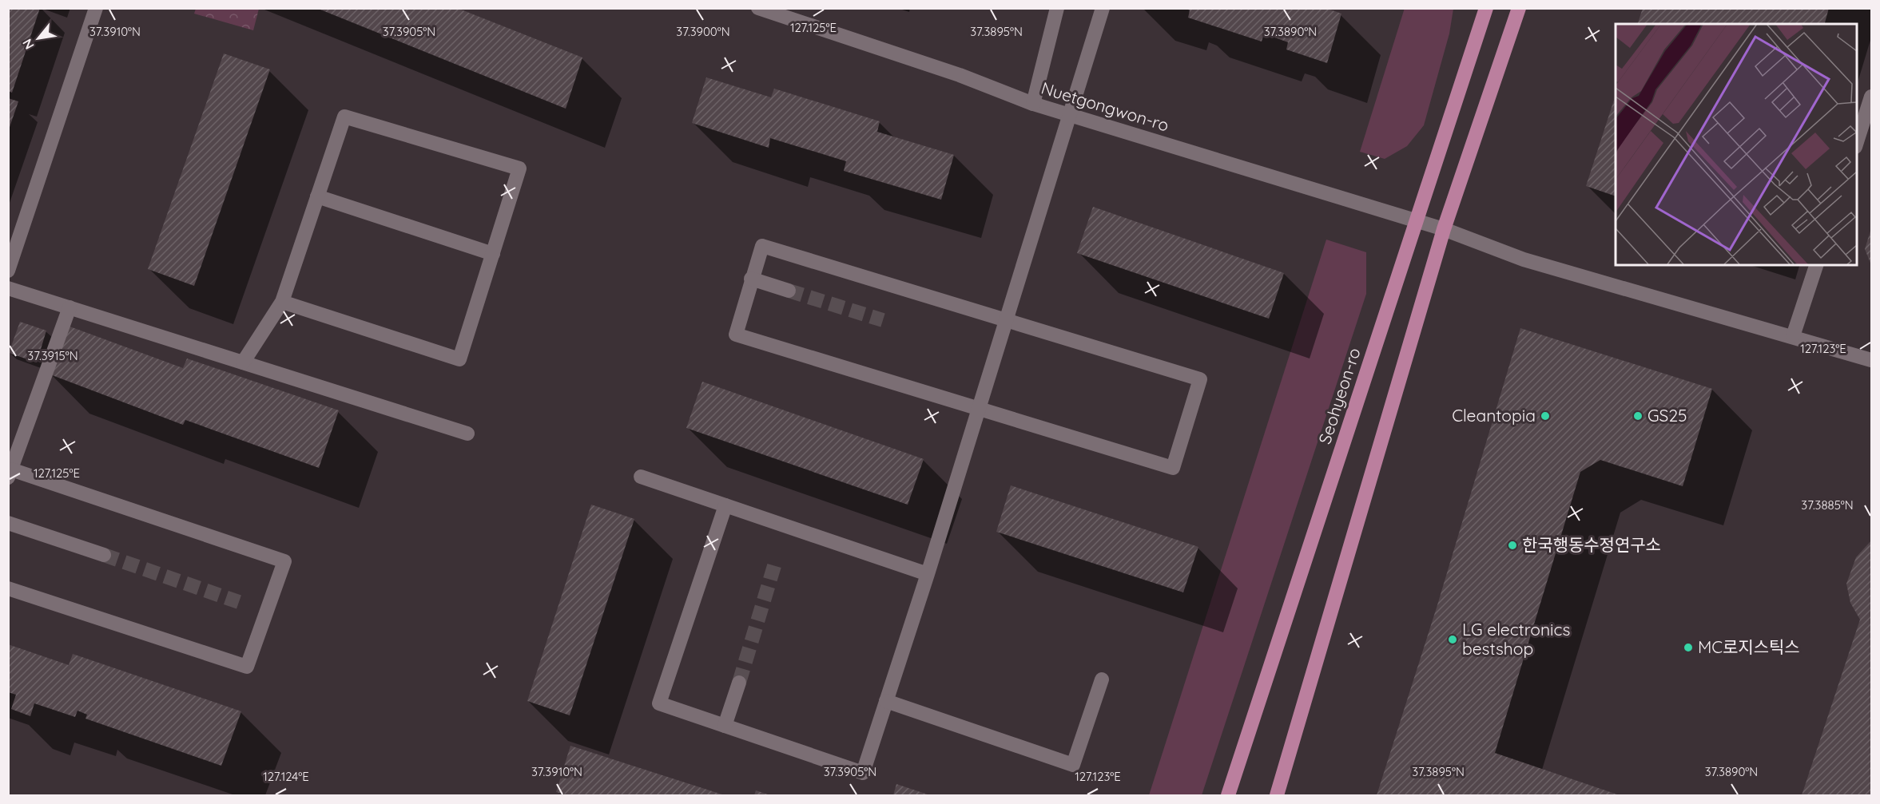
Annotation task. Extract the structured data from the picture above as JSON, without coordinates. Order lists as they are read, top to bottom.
{
  "streets": {
    "main road": ["Seohyeon-ro"],
    "street": ["Nuetgongwon-ro"]
  },
  "crossings": [
    ["Nuetgongwon-ro", "Seohyeon-ro"]
  ],
  "places": [
    "Cleantopia",
    "GS25",
    "한국행동수정연구소",
    "LG electronics bestshop",
    "MC로지스틱스"
  ],
  "north": "bottom left",
  "coordinates": [
    "127.125°E",
    "37.3910°N",
    "37.3905°N",
    "37.3900°N",
    "37.3895°N",
    "37.3890°N",
    "127.123°E",
    "37.3915°N",
    "37.3885°N",
    "127.124°E"
  ]
}
